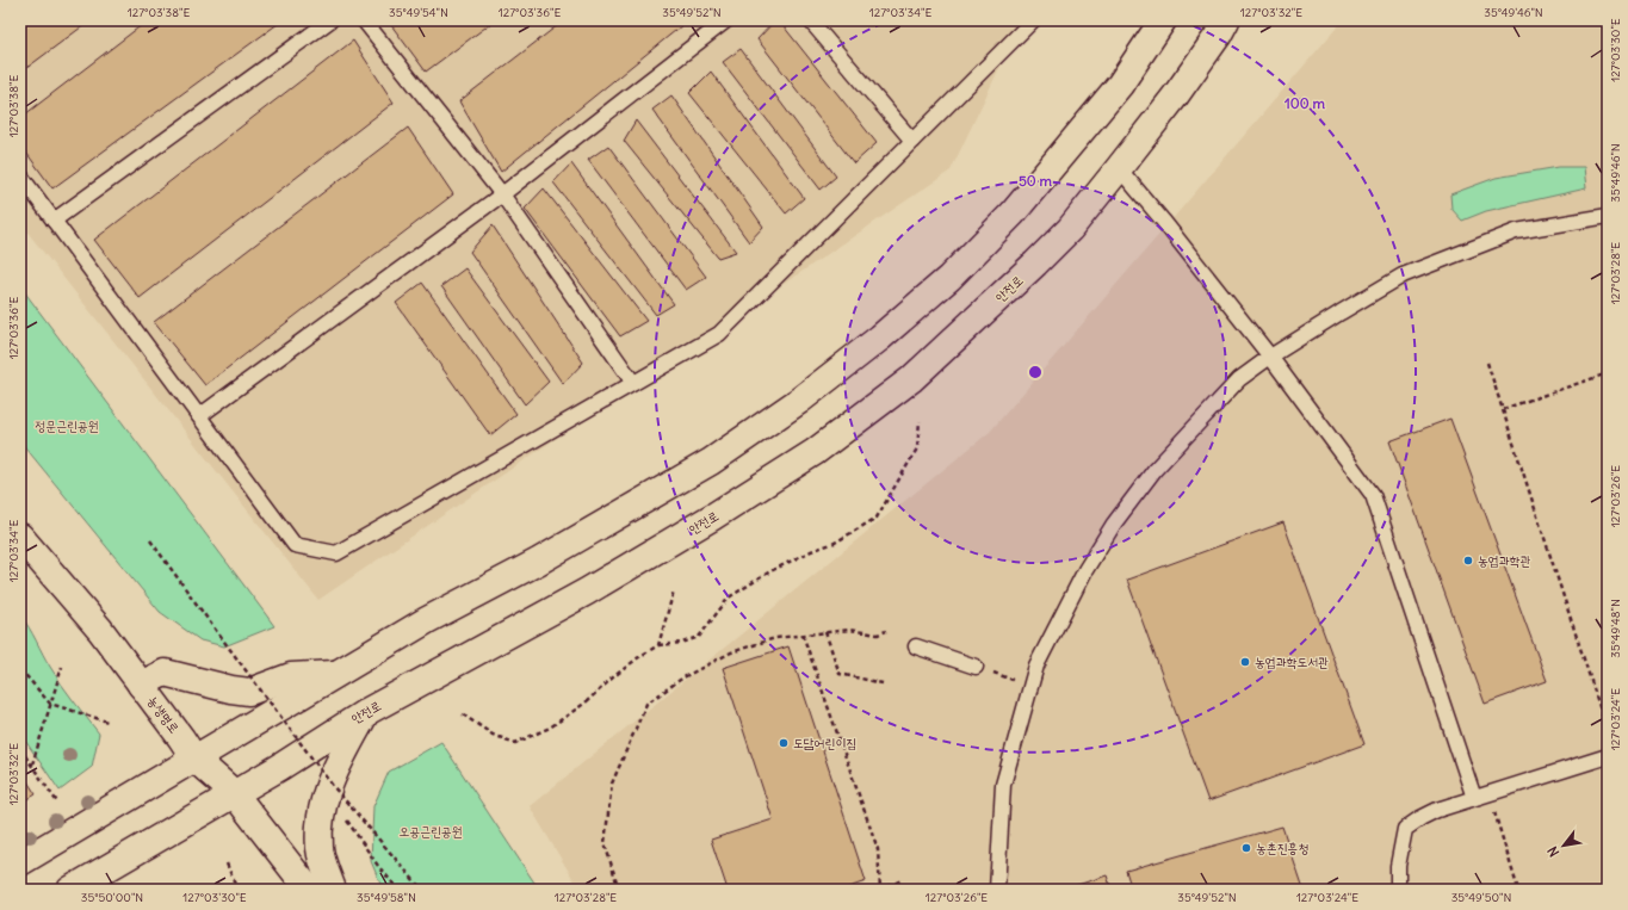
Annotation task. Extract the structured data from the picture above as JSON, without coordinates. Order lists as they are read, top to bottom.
{
  "streets": {
    "street": ["안전로", "농생명로"]
  },
  "crossings": [
    ["안전로", "농생명로"]
  ],
  "parks": ["정문근린공원", "오공근린공원"],
  "places": [
    "농업과학관",
    "농업과학도서관",
    "도담어린이집",
    "농촌진흥청"
  ],
  "north": "bottom left",
  "coordinates": [
    "127°03'38\"E",
    "35°49'54\"N",
    "127°03'36\"E",
    "35°49'52\"N",
    "127°03'34\"E",
    "127°03'32\"E",
    "35°49'46\"N",
    "127°03'30\"E",
    "127°03'28\"E",
    "127°03'26\"E",
    "35°49'48\"N",
    "127°03'24\"E",
    "35°50'00\"N",
    "35°49'58\"N",
    "35°49'50\"N"
  ],
  "rings": ["100 m", "50 m"]
}
